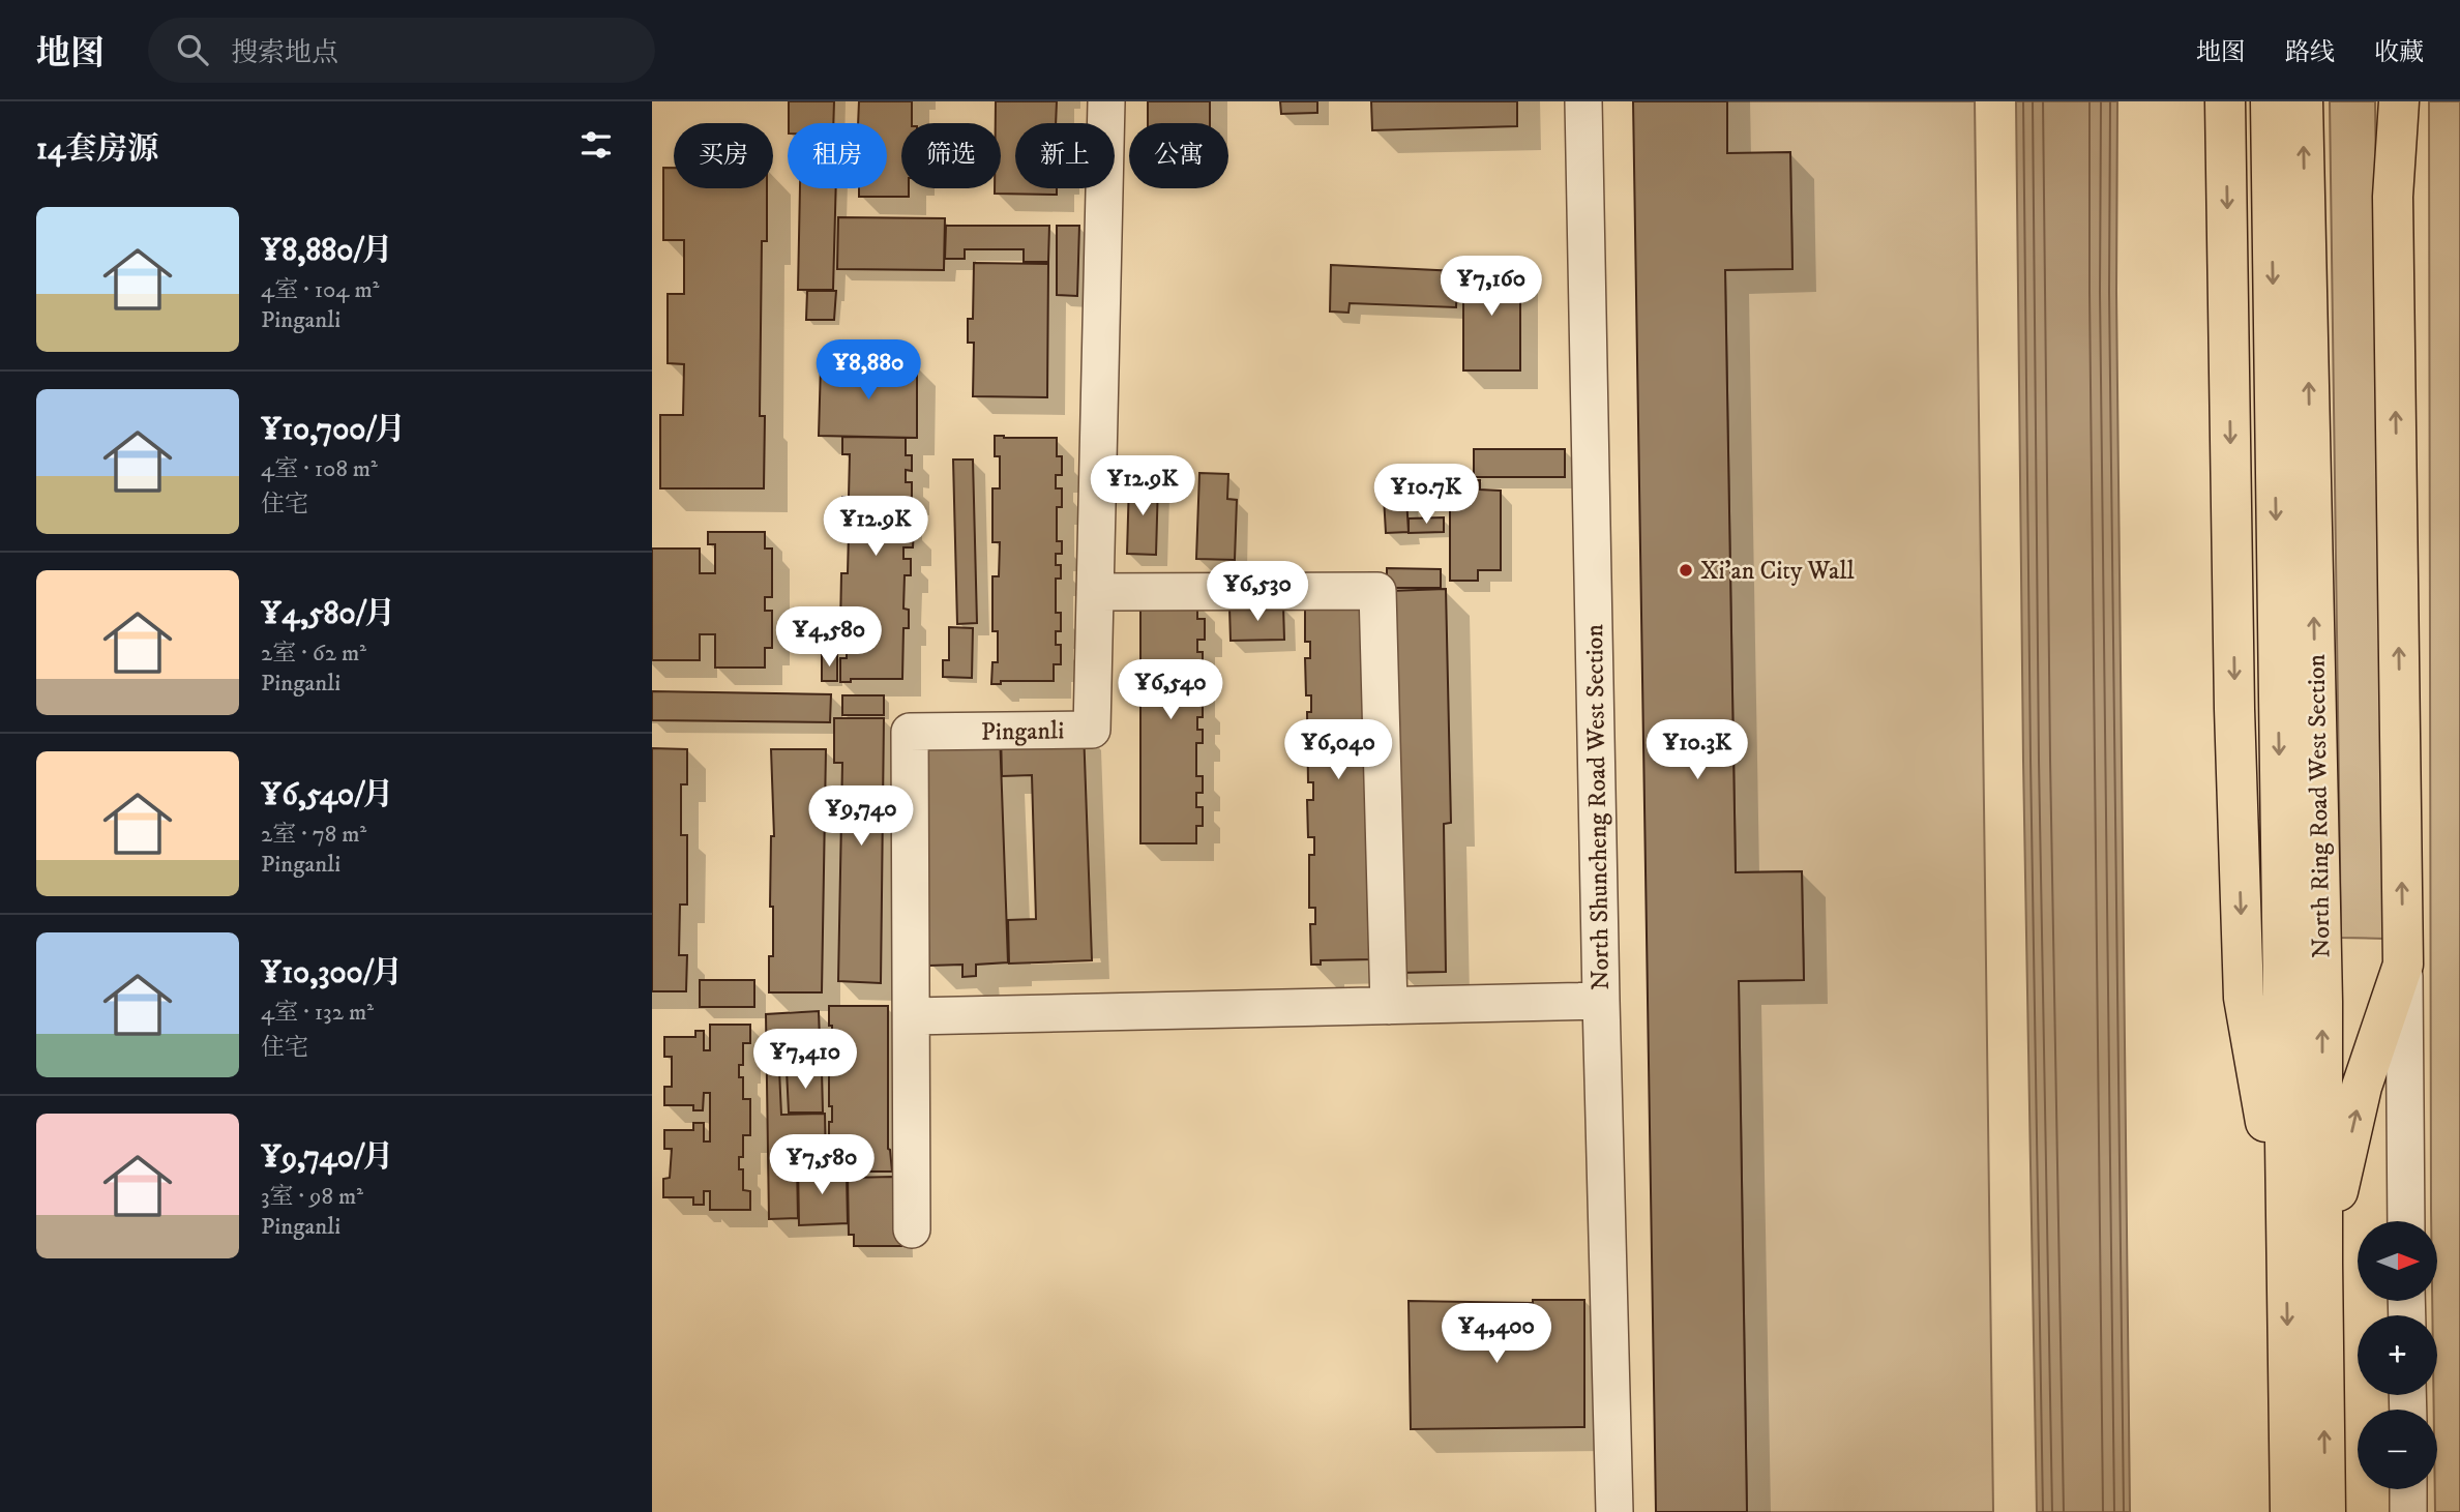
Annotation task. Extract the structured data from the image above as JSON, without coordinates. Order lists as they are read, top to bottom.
{
  "streets": {
    "main road": ["North Ring Road West Section"],
    "street": ["Pinganli", "North Shuncheng Road West Section"]
  },
  "places": ["Xi'an City Wall"],
  "north": "right",
  "page": {
    "header": "地图",
    "search": "搜索地点",
    "nav": ["地图", "路线", "收藏"],
    "heading": "14套房源",
    "chip": [
      "买房",
      "租房",
      "筛选",
      "新上",
      "公寓"
    ],
    "list": [
      {
        "name": "¥8,880/月",
        "note": "4室 · 104 m² · Pinganli"
      },
      {
        "name": "¥10,700/月",
        "note": "4室 · 108 m² · 住宅"
      },
      {
        "name": "¥4,580/月",
        "note": "2室 · 62 m² · Pinganli"
      },
      {
        "name": "¥6,540/月",
        "note": "2室 · 78 m² · Pinganli"
      },
      {
        "name": "¥10,300/月",
        "note": "4室 · 132 m² · 住宅"
      },
      {
        "name": "¥9,740/月",
        "note": "3室 · 98 m² · Pinganli"
      }
    ],
    "price": [
      "¥7,160",
      "¥8,880",
      "¥12.9K",
      "¥10.7K",
      "¥12.9K",
      "¥6,530",
      "¥4,580",
      "¥6,540",
      "¥6,040",
      "¥10.3K",
      "¥9,740",
      "¥7,410",
      "¥7,580",
      "¥4,400"
    ],
    "map_buttons": ["+", "−"]
  }
}
